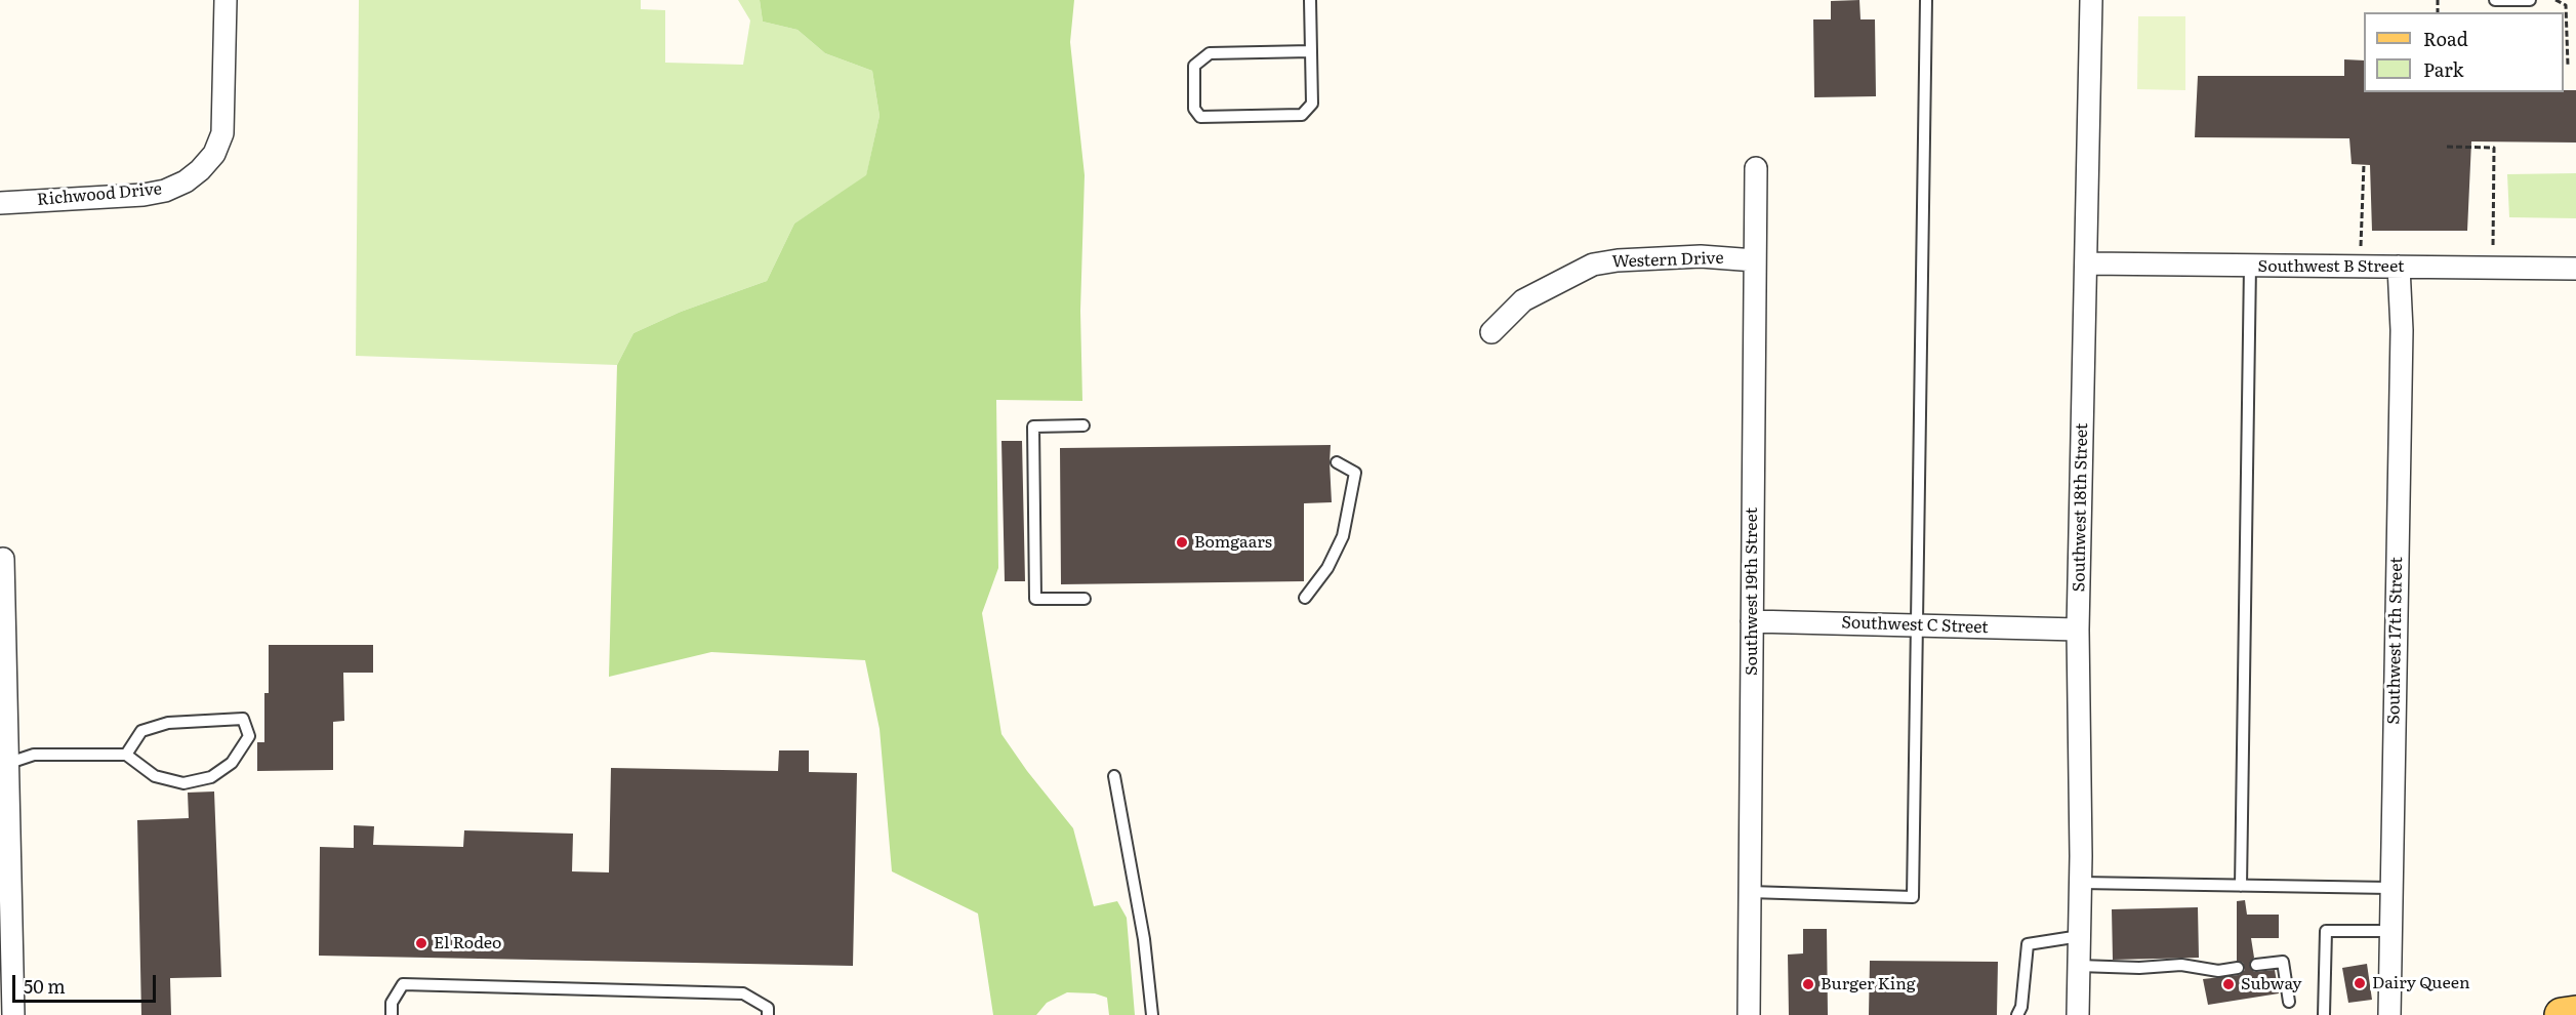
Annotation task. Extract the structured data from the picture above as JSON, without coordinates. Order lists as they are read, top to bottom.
{
  "streets": {
    "street": [
      "Richwood Drive",
      "Western Drive",
      "Southwest B Street",
      "Southwest 18th Street",
      "Southwest 19th Street",
      "Southwest C Street",
      "Southwest 17th Street"
    ]
  },
  "crossings": [
    ["Western Drive", "Southwest 19th Street"],
    ["Southwest B Street", "Southwest 18th Street"],
    ["Southwest B Street", "Southwest 17th Street"],
    ["Southwest 18th Street", "Southwest C Street"],
    ["Southwest 19th Street", "Southwest C Street"]
  ],
  "places": [
    "Bomgaars",
    "El Rodeo",
    "Dairy Queen",
    "Burger King",
    "Subway"
  ],
  "legend": ["Road", "Park"],
  "scale_bar": "50 m"
}
